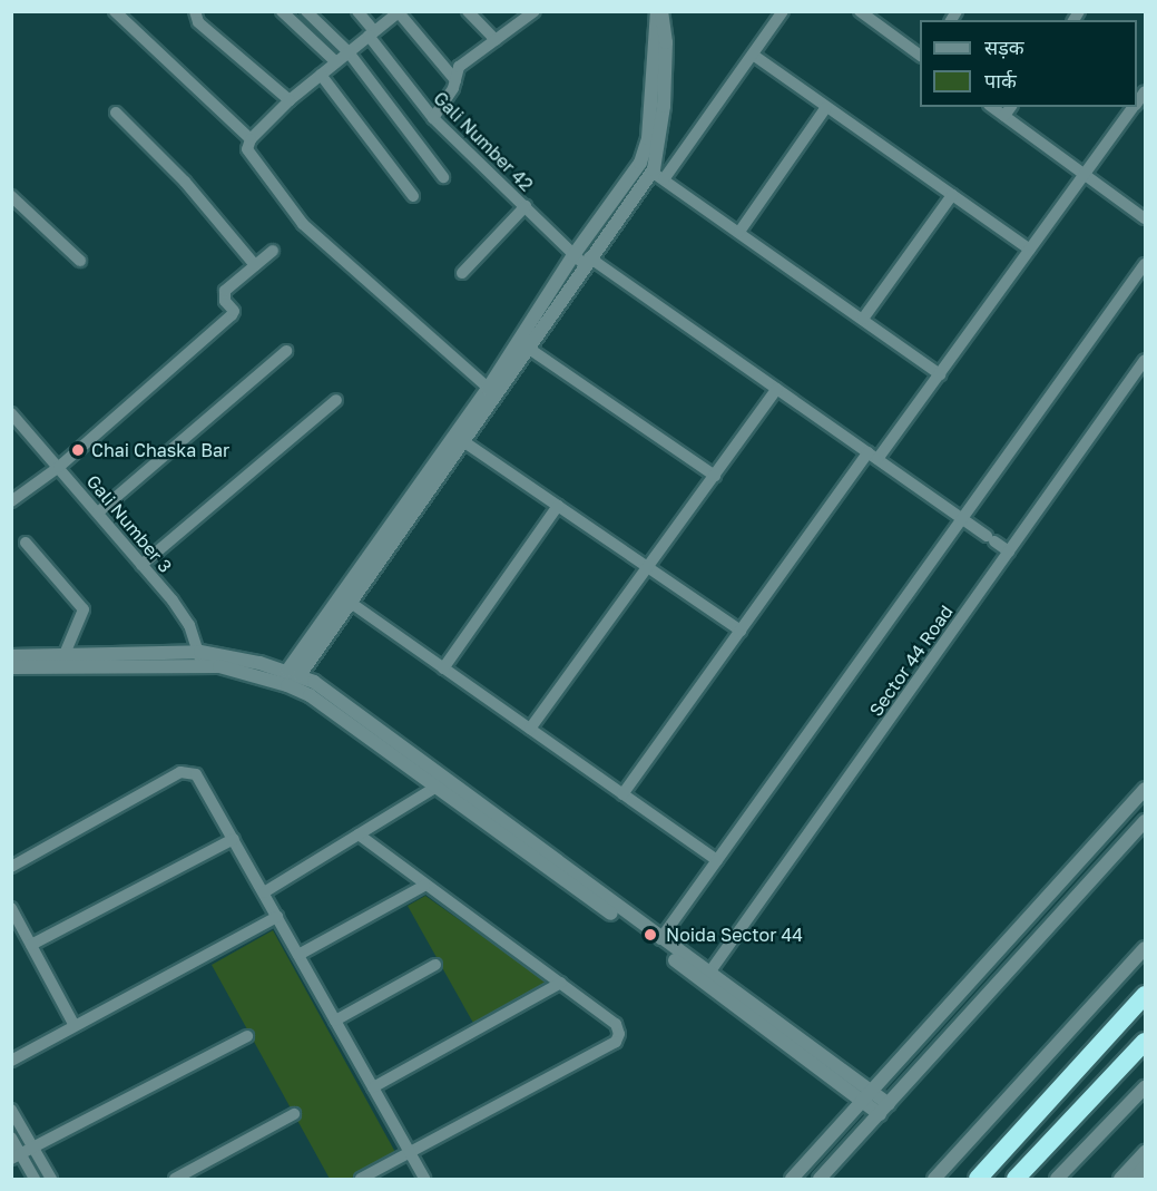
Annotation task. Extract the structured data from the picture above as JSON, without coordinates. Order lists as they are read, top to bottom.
{
  "streets": {
    "street": ["Gali Number 42", "Gali Number 3", "Sector 44 Road"]
  },
  "crossings": [
    ["Gali Number 42", "Sector 44 Road"]
  ],
  "places": ["Chai Chaska Bar", "Noida Sector 44"],
  "legend": ["सड़क", "पार्क"]
}
